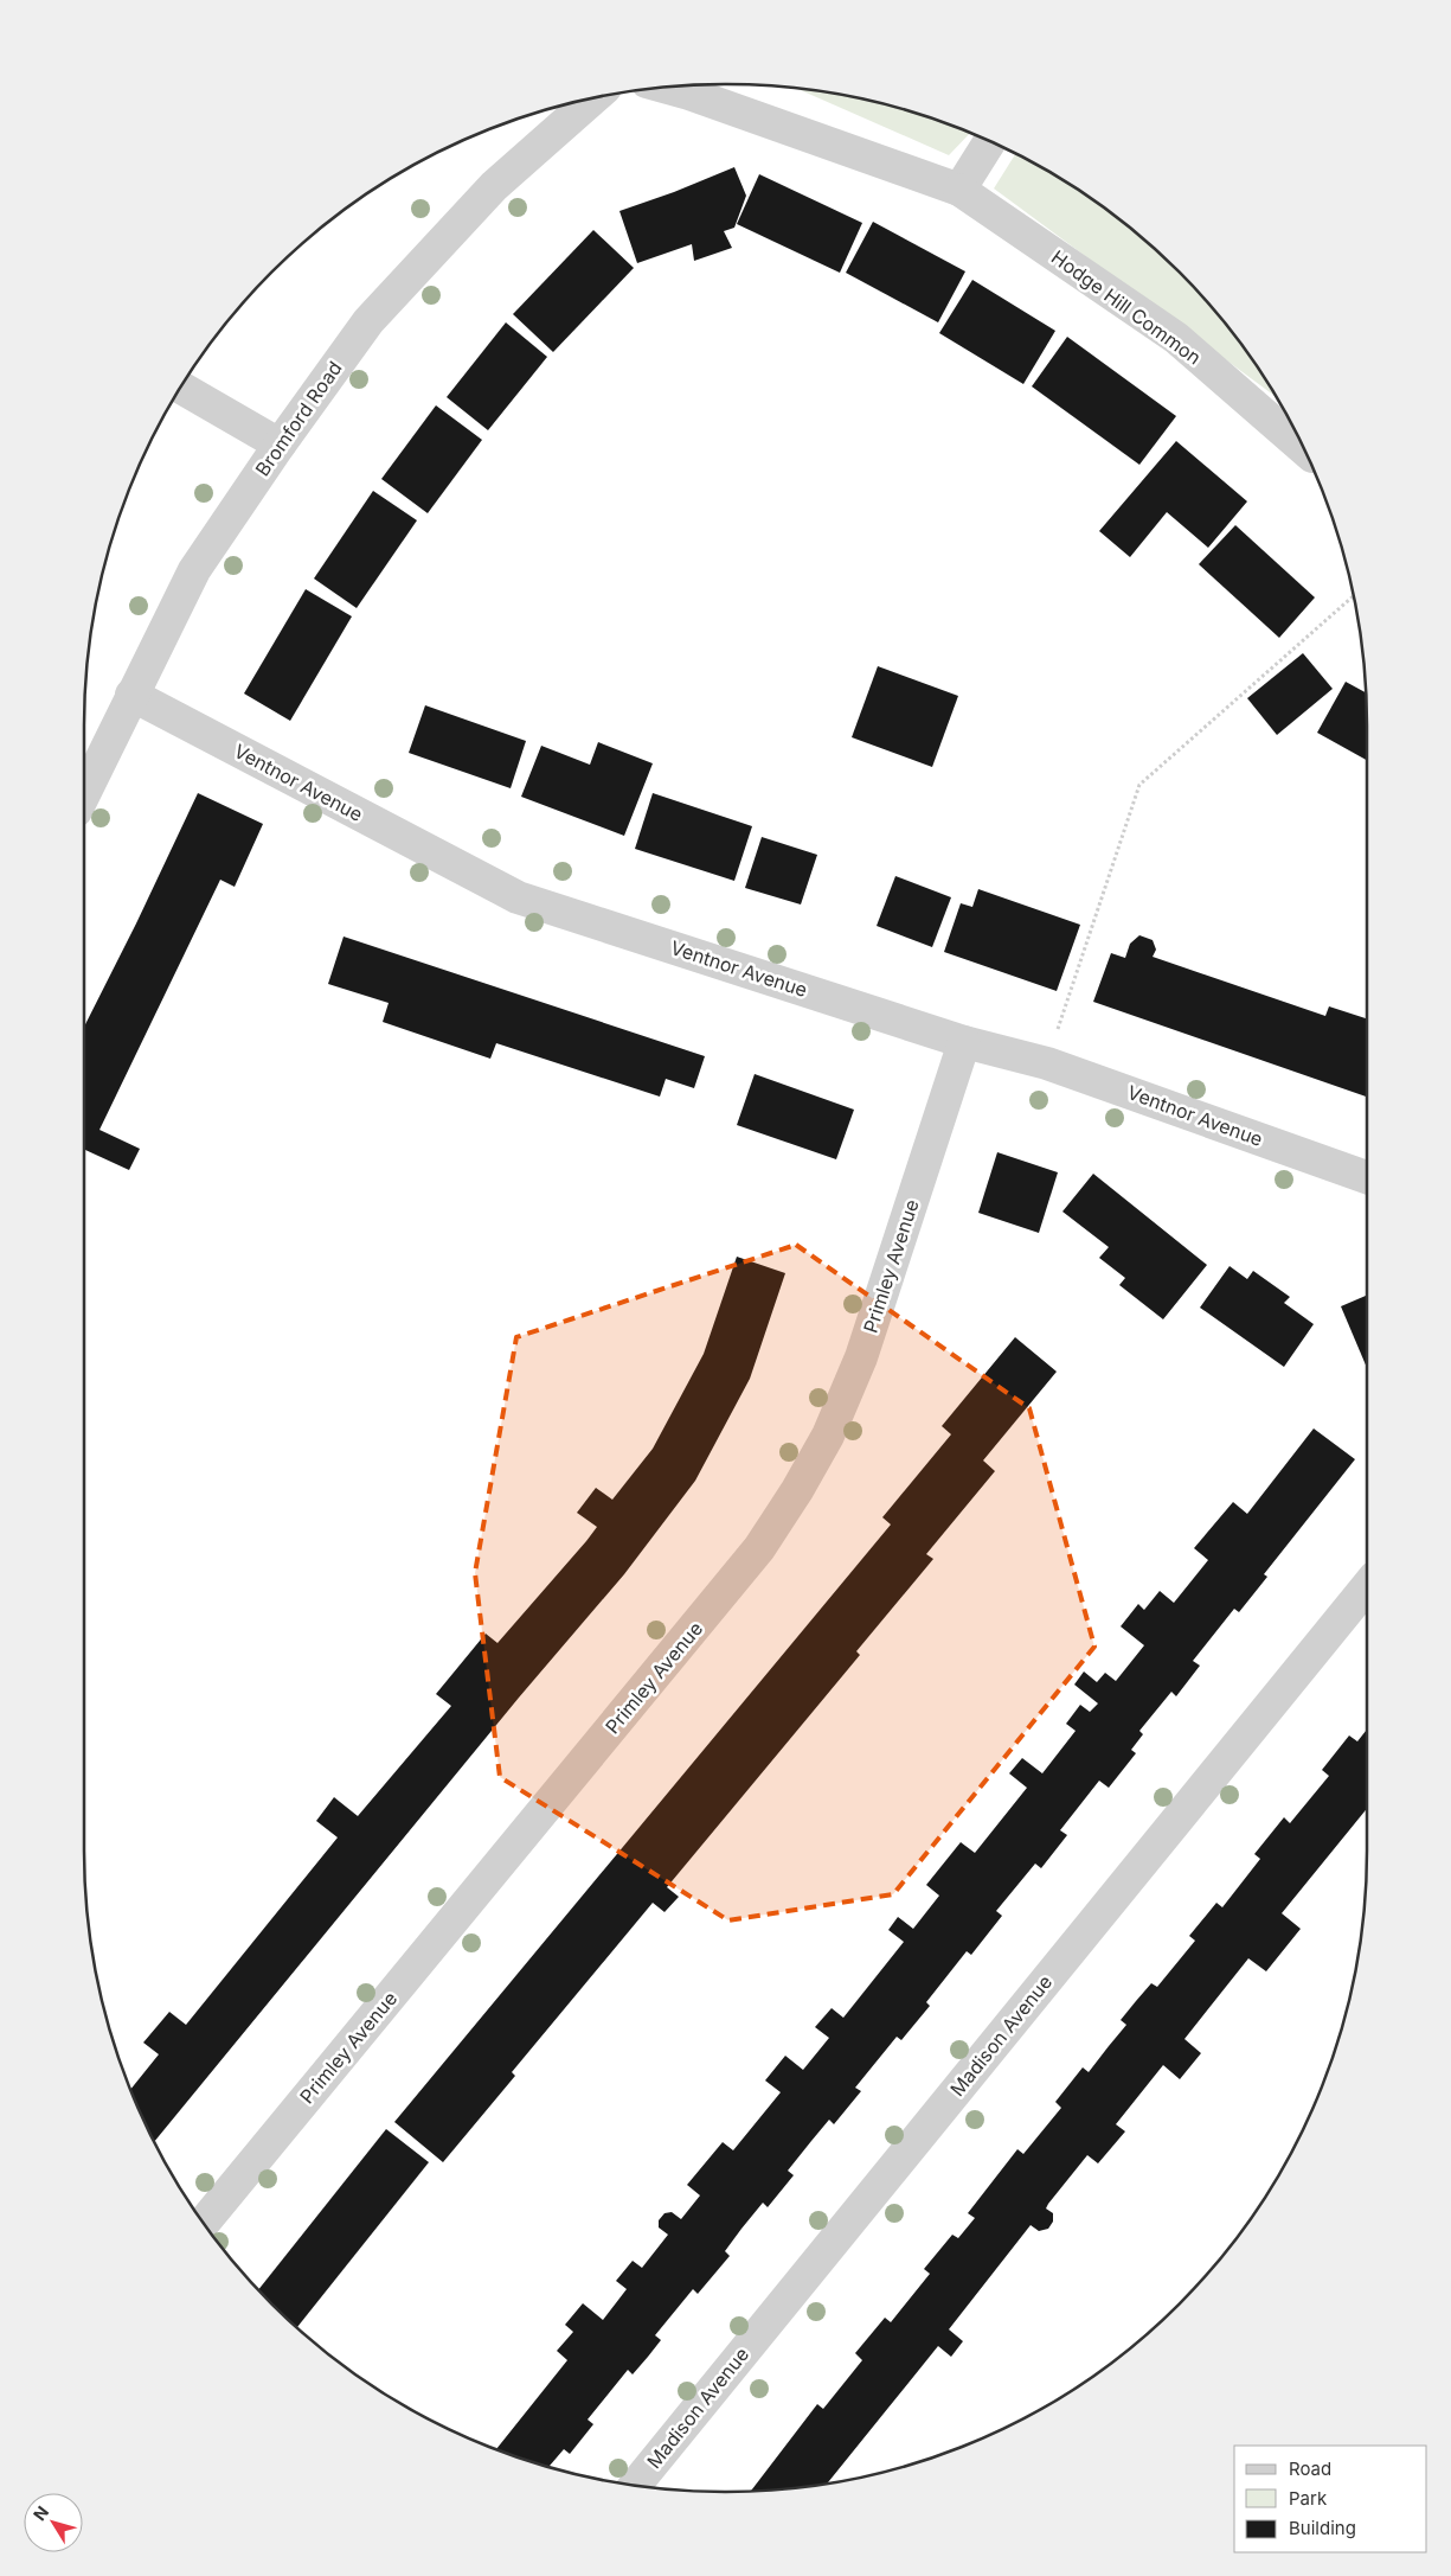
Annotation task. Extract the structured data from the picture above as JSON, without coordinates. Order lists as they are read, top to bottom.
{
  "streets": {
    "street": [
      "Hodge Hill Common",
      "Bromford Road",
      "Ventnor Avenue",
      "Primley Avenue",
      "Madison Avenue"
    ]
  },
  "crossings": [
    ["Bromford Road", "Ventnor Avenue"],
    ["Ventnor Avenue", "Primley Avenue"]
  ],
  "legend": ["Road", "Park", "Building"],
  "north": "top left"
}
